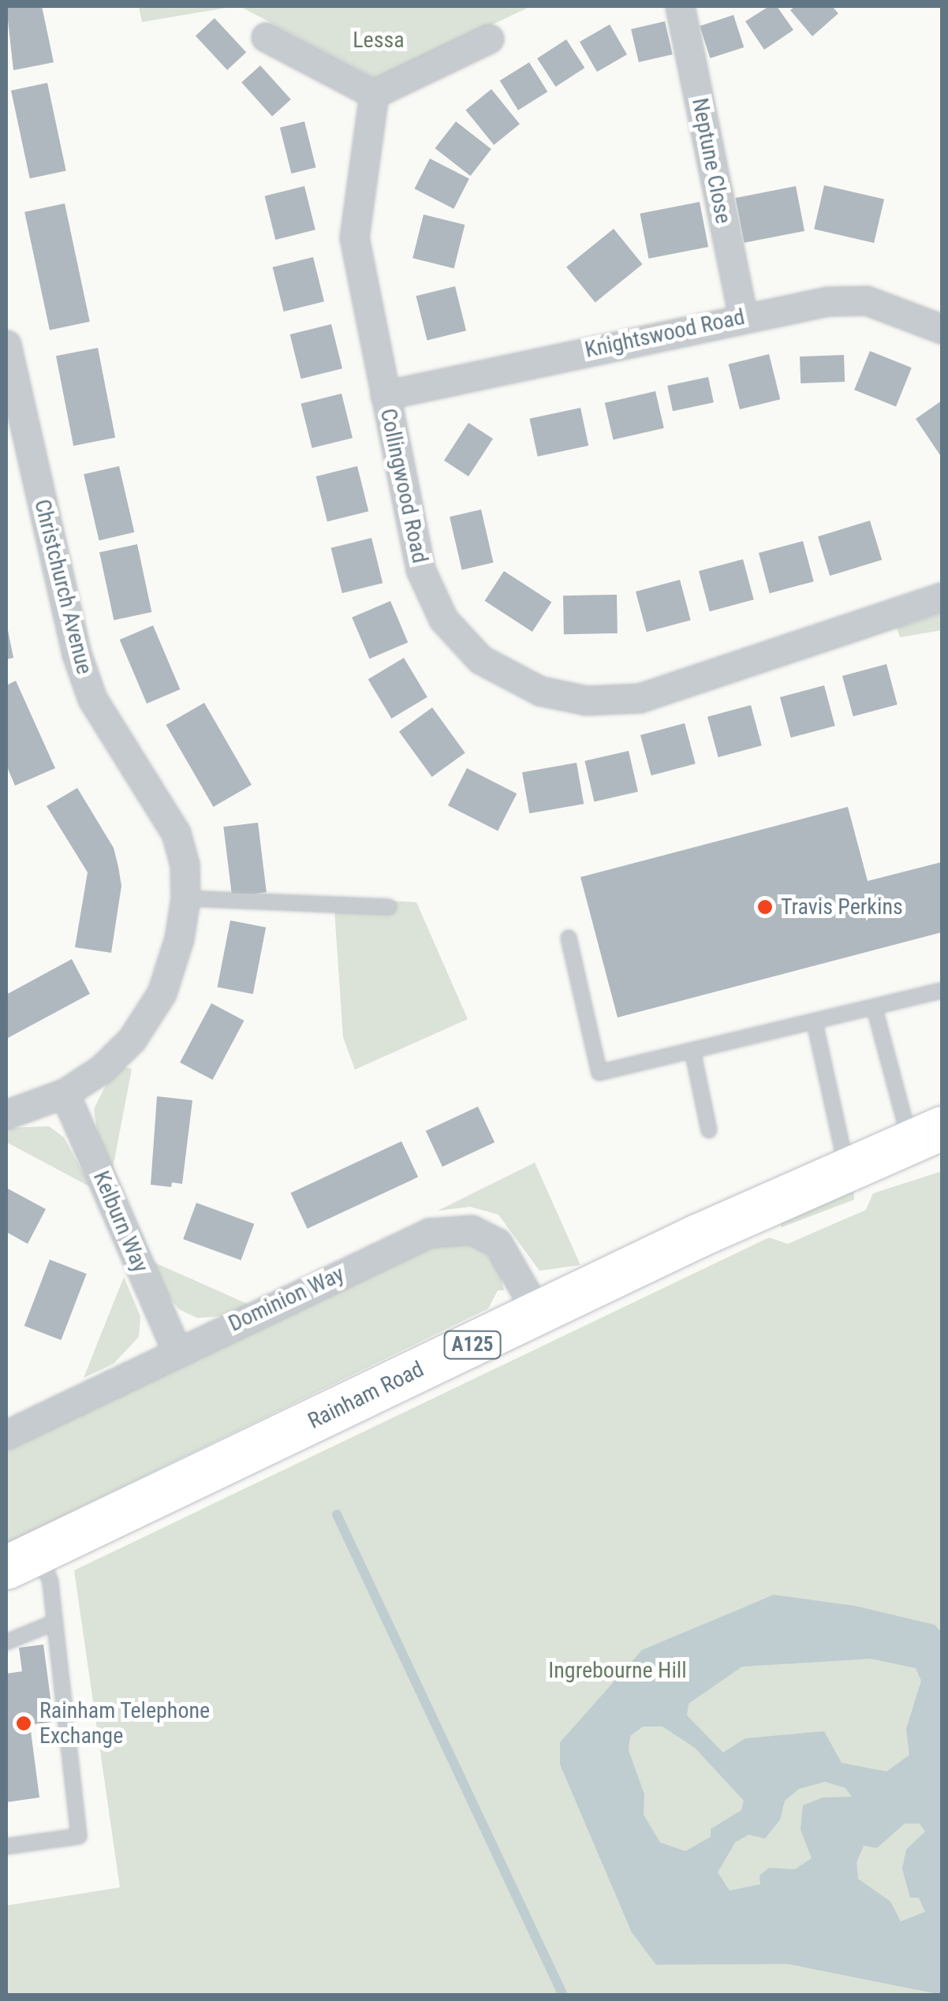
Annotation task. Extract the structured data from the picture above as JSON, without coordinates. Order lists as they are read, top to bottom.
{
  "streets": {
    "main road": ["A125", "Rainham Road"],
    "street": [
      "Neptune Close",
      "Knightswood Road",
      "Collingwood Road",
      "Christchurch Avenue",
      "Kelburn Way",
      "Dominion Way"
    ]
  },
  "crossings": [
    ["Neptune Close", "Knightswood Road"],
    ["Knightswood Road", "Collingwood Road"],
    ["Christchurch Avenue", "Kelburn Way"],
    ["Kelburn Way", "Dominion Way"],
    ["Dominion Way", "Rainham Road"]
  ],
  "parks": ["Lessa", "Ingrebourne Hill"],
  "places": ["Travis Perkins", "Rainham Telephone Exchange"]
}
